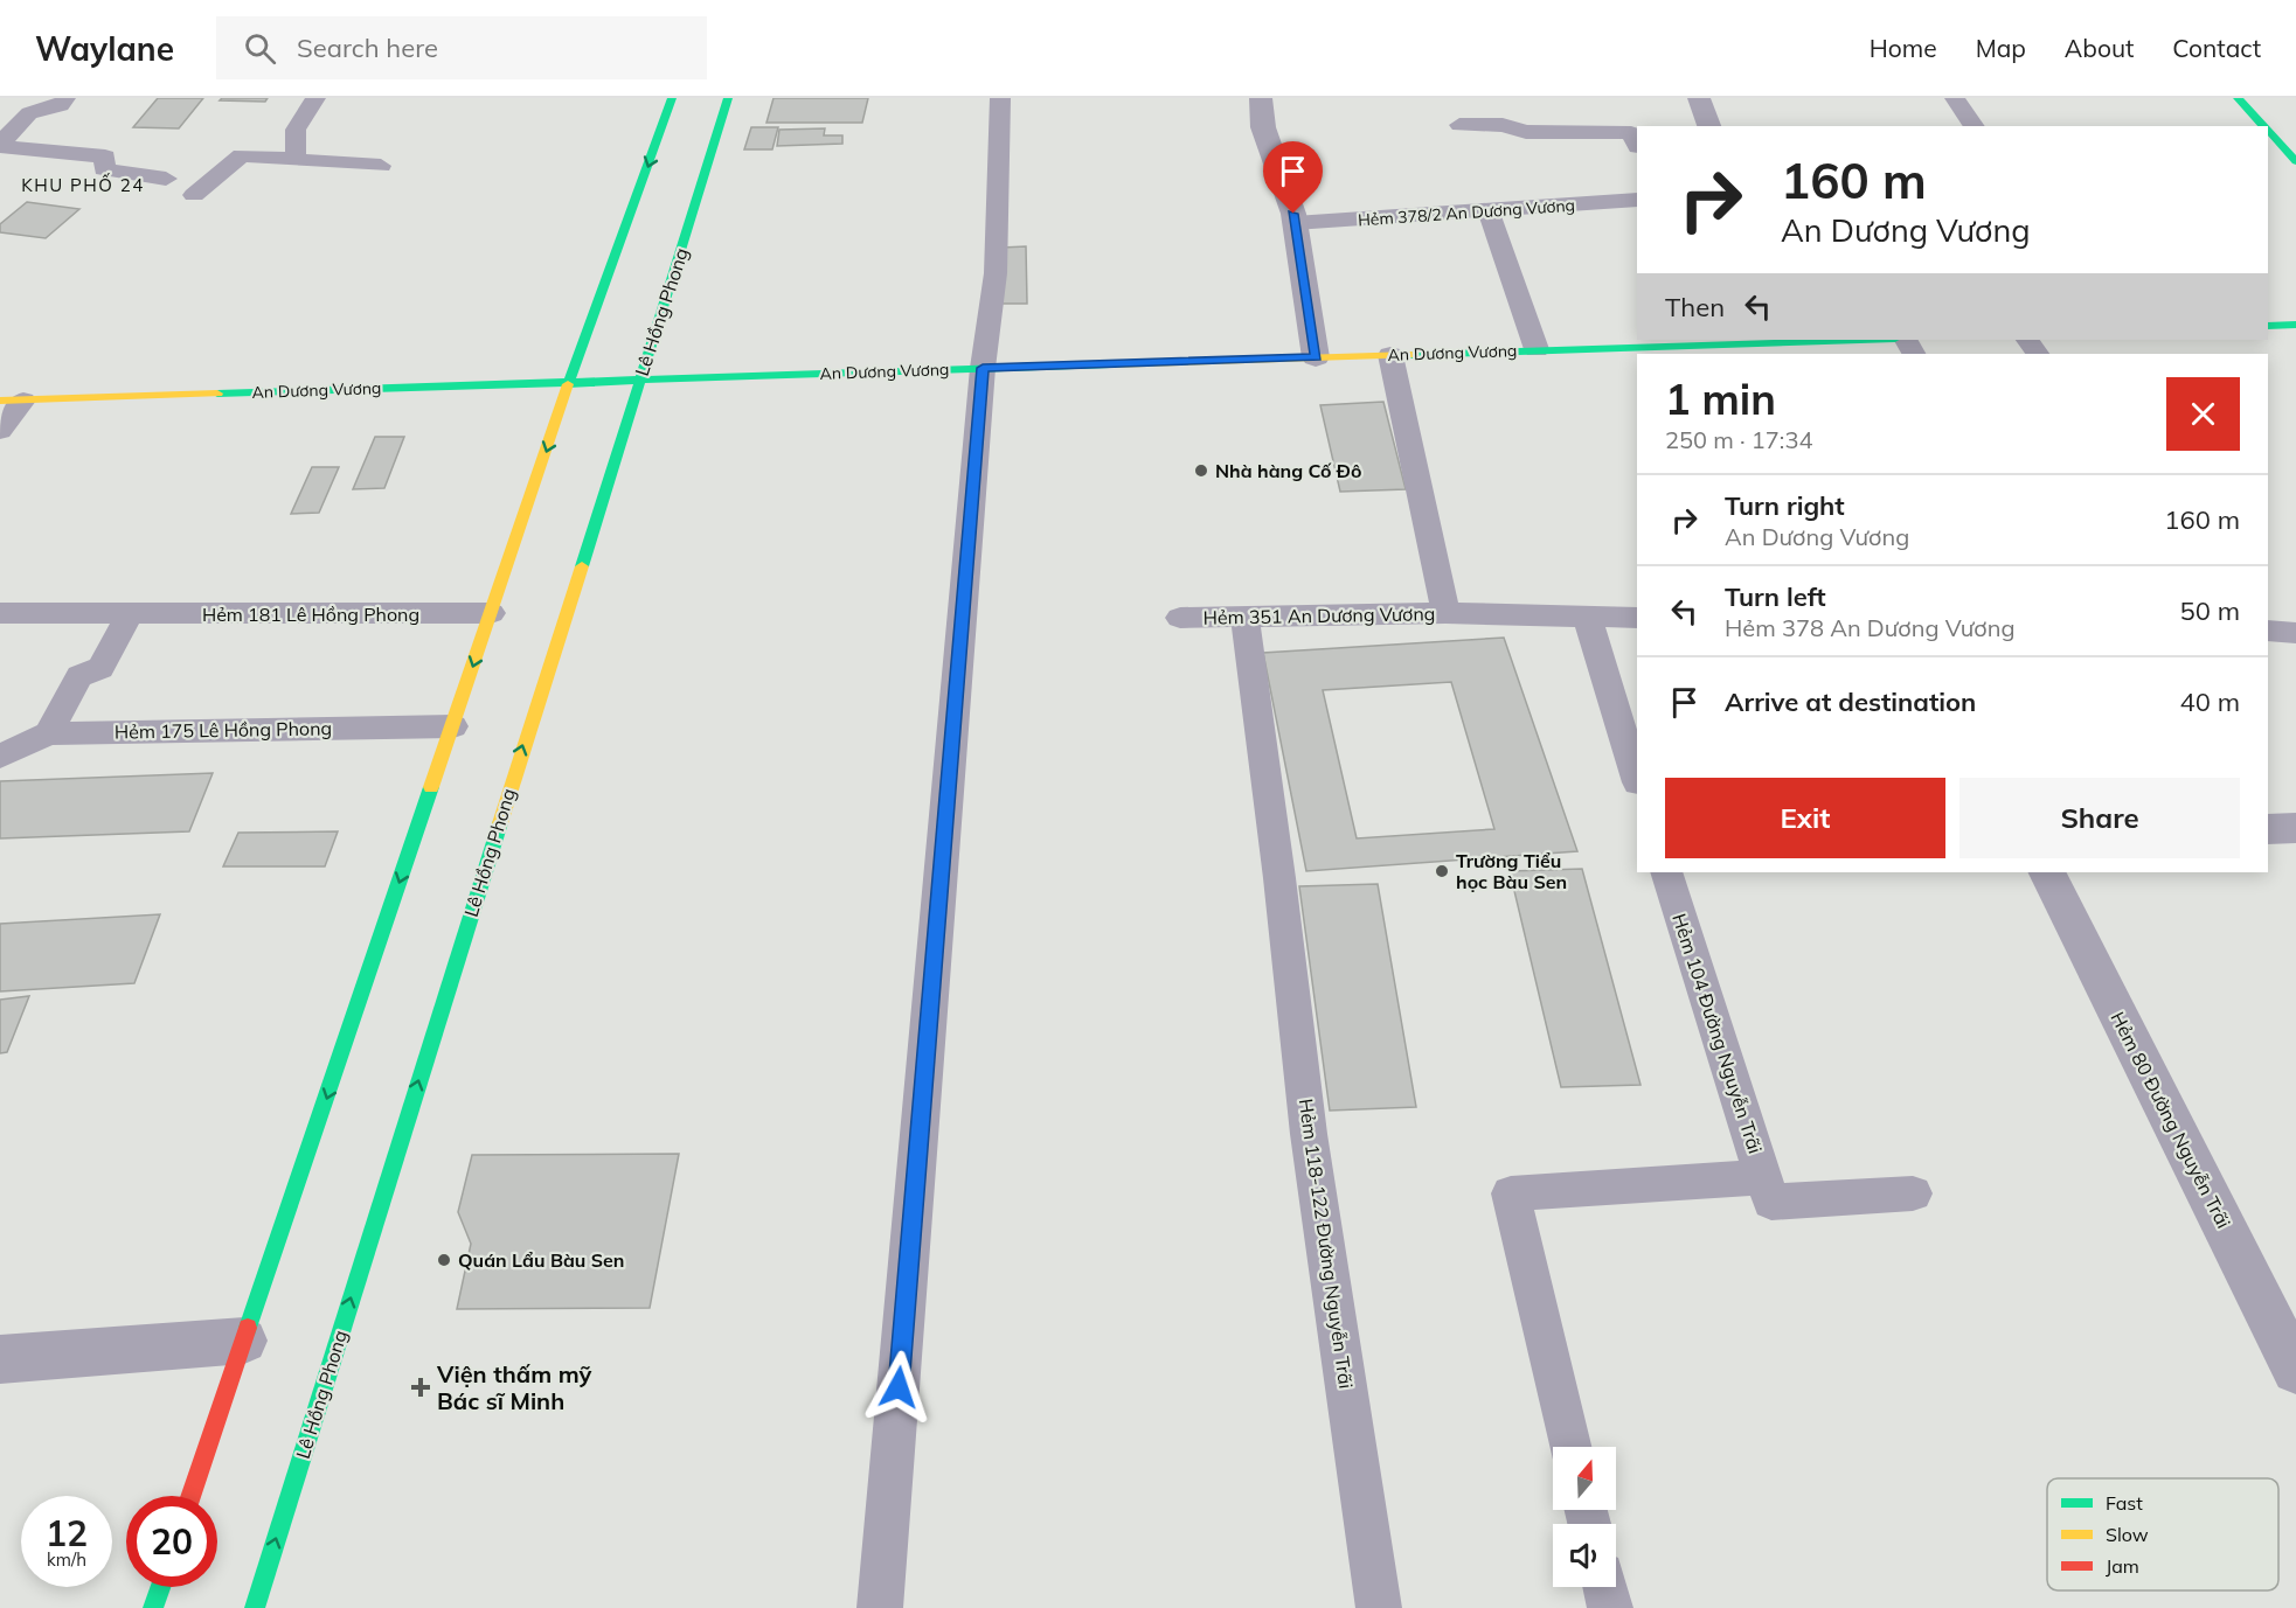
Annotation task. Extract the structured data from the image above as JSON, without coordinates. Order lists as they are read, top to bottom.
{
  "streets": {
    "main road": ["Lê Hồng Phong", "An Dương Vương"],
    "street": ["Hẻm 80 Đường Nguyễn Trãi"],
    "lane": [
      "Hẻm 378/2 An Dương Vương",
      "Hẻm 181 Lê Hồng Phong",
      "Hẻm 351 An Dương Vương",
      "Hẻm 175 Lê Hồng Phong",
      "Hẻm 104 Đường Nguyễn Trãi",
      "Hẻm 118-122 Đường Nguyễn Trãi"
    ]
  },
  "crossings": [
    ["Lê Hồng Phong", "An Dương Vương"],
    ["An Dương Vương", "Hẻm 351 An Dương Vương"],
    ["Hẻm 351 An Dương Vương", "Hẻm 118-122 Đường Nguyễn Trãi"]
  ],
  "districts": ["KHU PHỐ 24"],
  "places": {
    "other": ["Nhà hàng Cố Đô", "Trường Tiểu học Bàu Sen", "Quán Lẩu Bàu Sen"],
    "health": ["Viện thấm mỹ Bác sĩ Minh"]
  },
  "legend": ["Fast", "Slow", "Jam"],
  "north": "top",
  "page": {
    "header": "Waylane",
    "search": "Search here",
    "nav": [
      "Home",
      "Map",
      "About",
      "Contact"
    ],
    "turn": ["160 m", "An Dương Vương"],
    "then": "Then",
    "heading": ["1 min", "250 m · 17:34"],
    "list": [
      {
        "name": "Turn right",
        "note": "An Dương Vương",
        "value": "160 m"
      },
      {
        "name": "Turn left",
        "note": "Hẻm 378 An Dương Vương",
        "value": "50 m"
      },
      {
        "name": "Arrive at destination",
        "value": "40 m"
      }
    ],
    "buttons": ["Exit", "Share"],
    "speed": "12 km/h",
    "limit": "20"
  }
}
